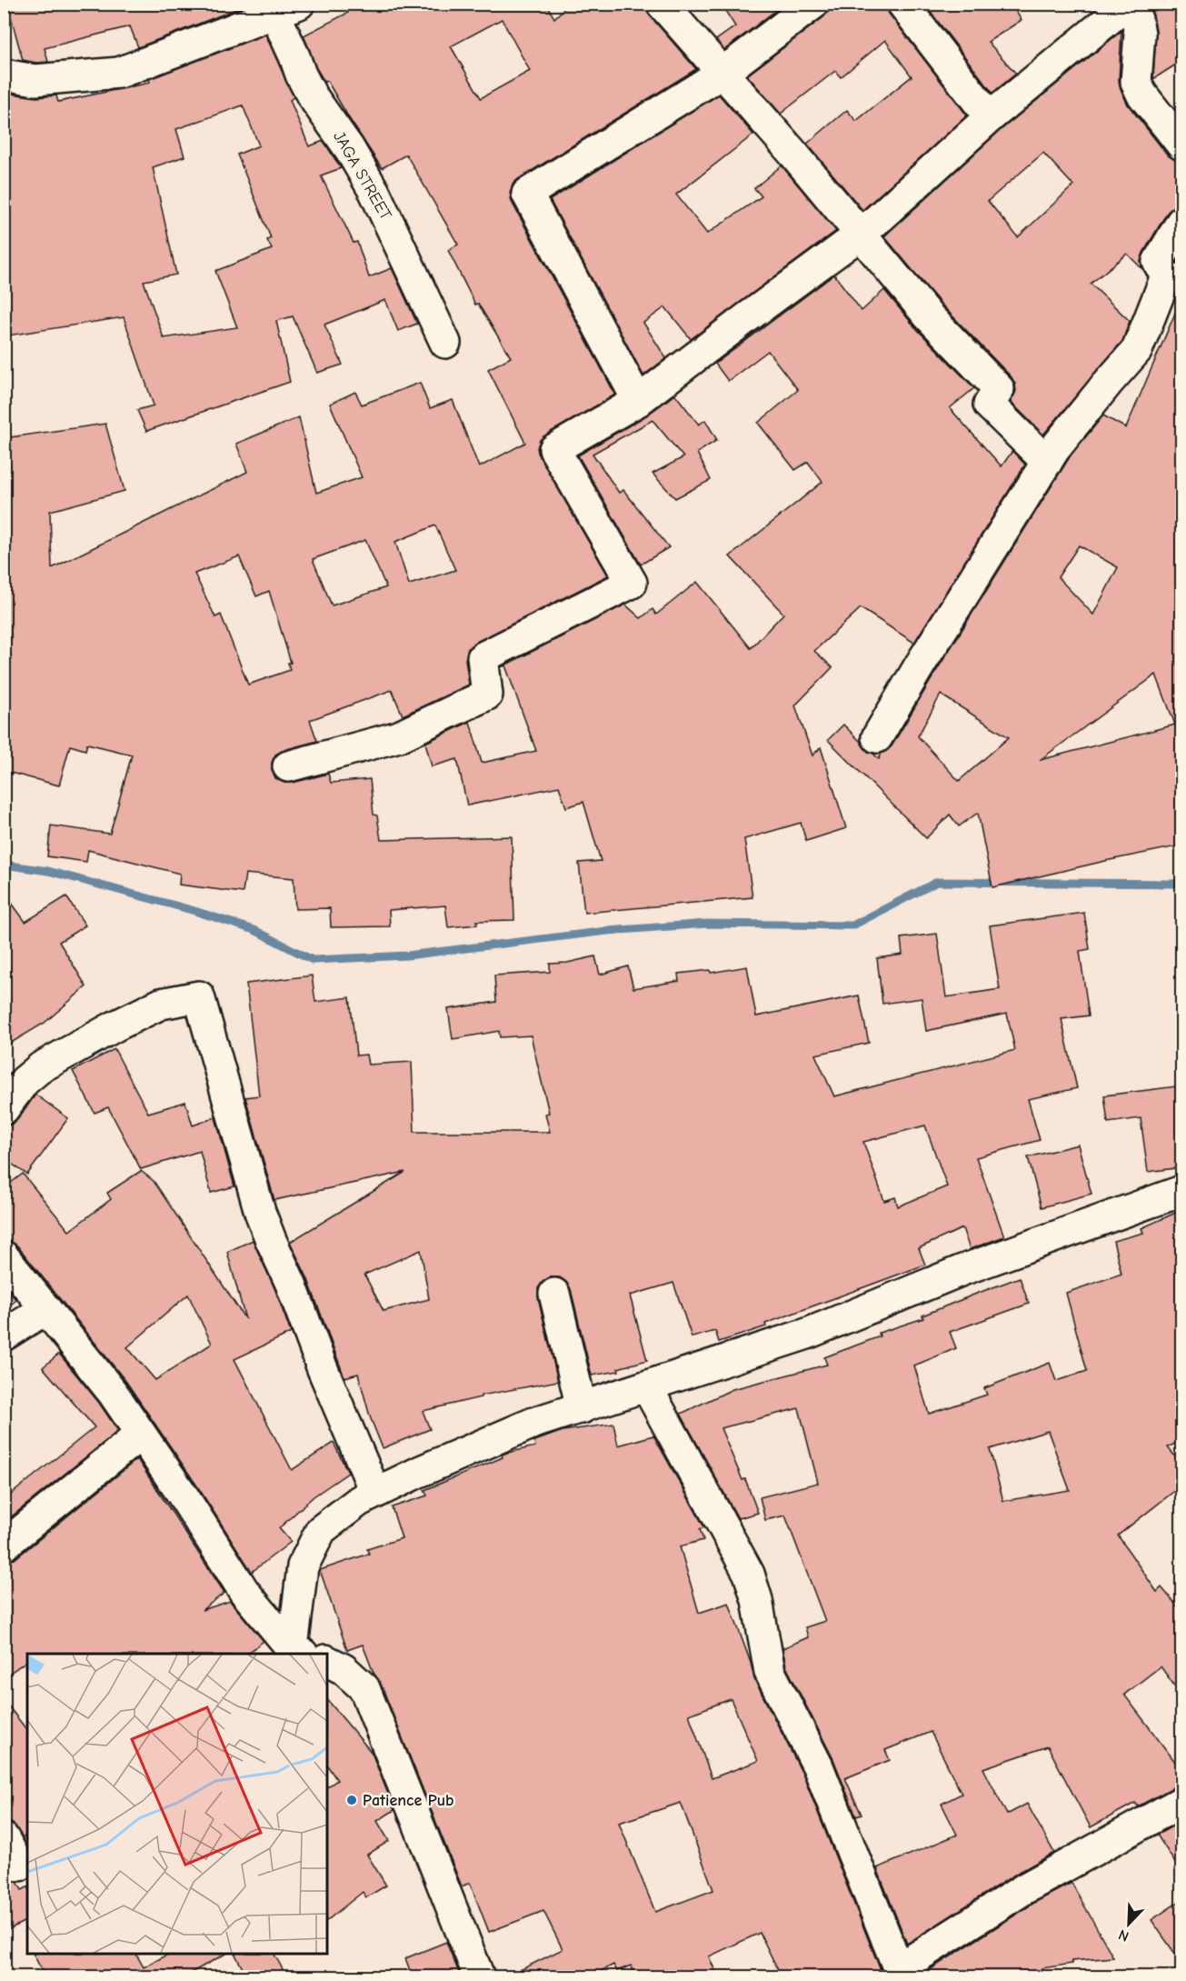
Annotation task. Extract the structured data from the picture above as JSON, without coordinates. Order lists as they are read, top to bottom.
{
  "streets": {
    "street": ["JAGA STREET"]
  },
  "places": ["Patience Pub"],
  "north": "bottom left"
}
